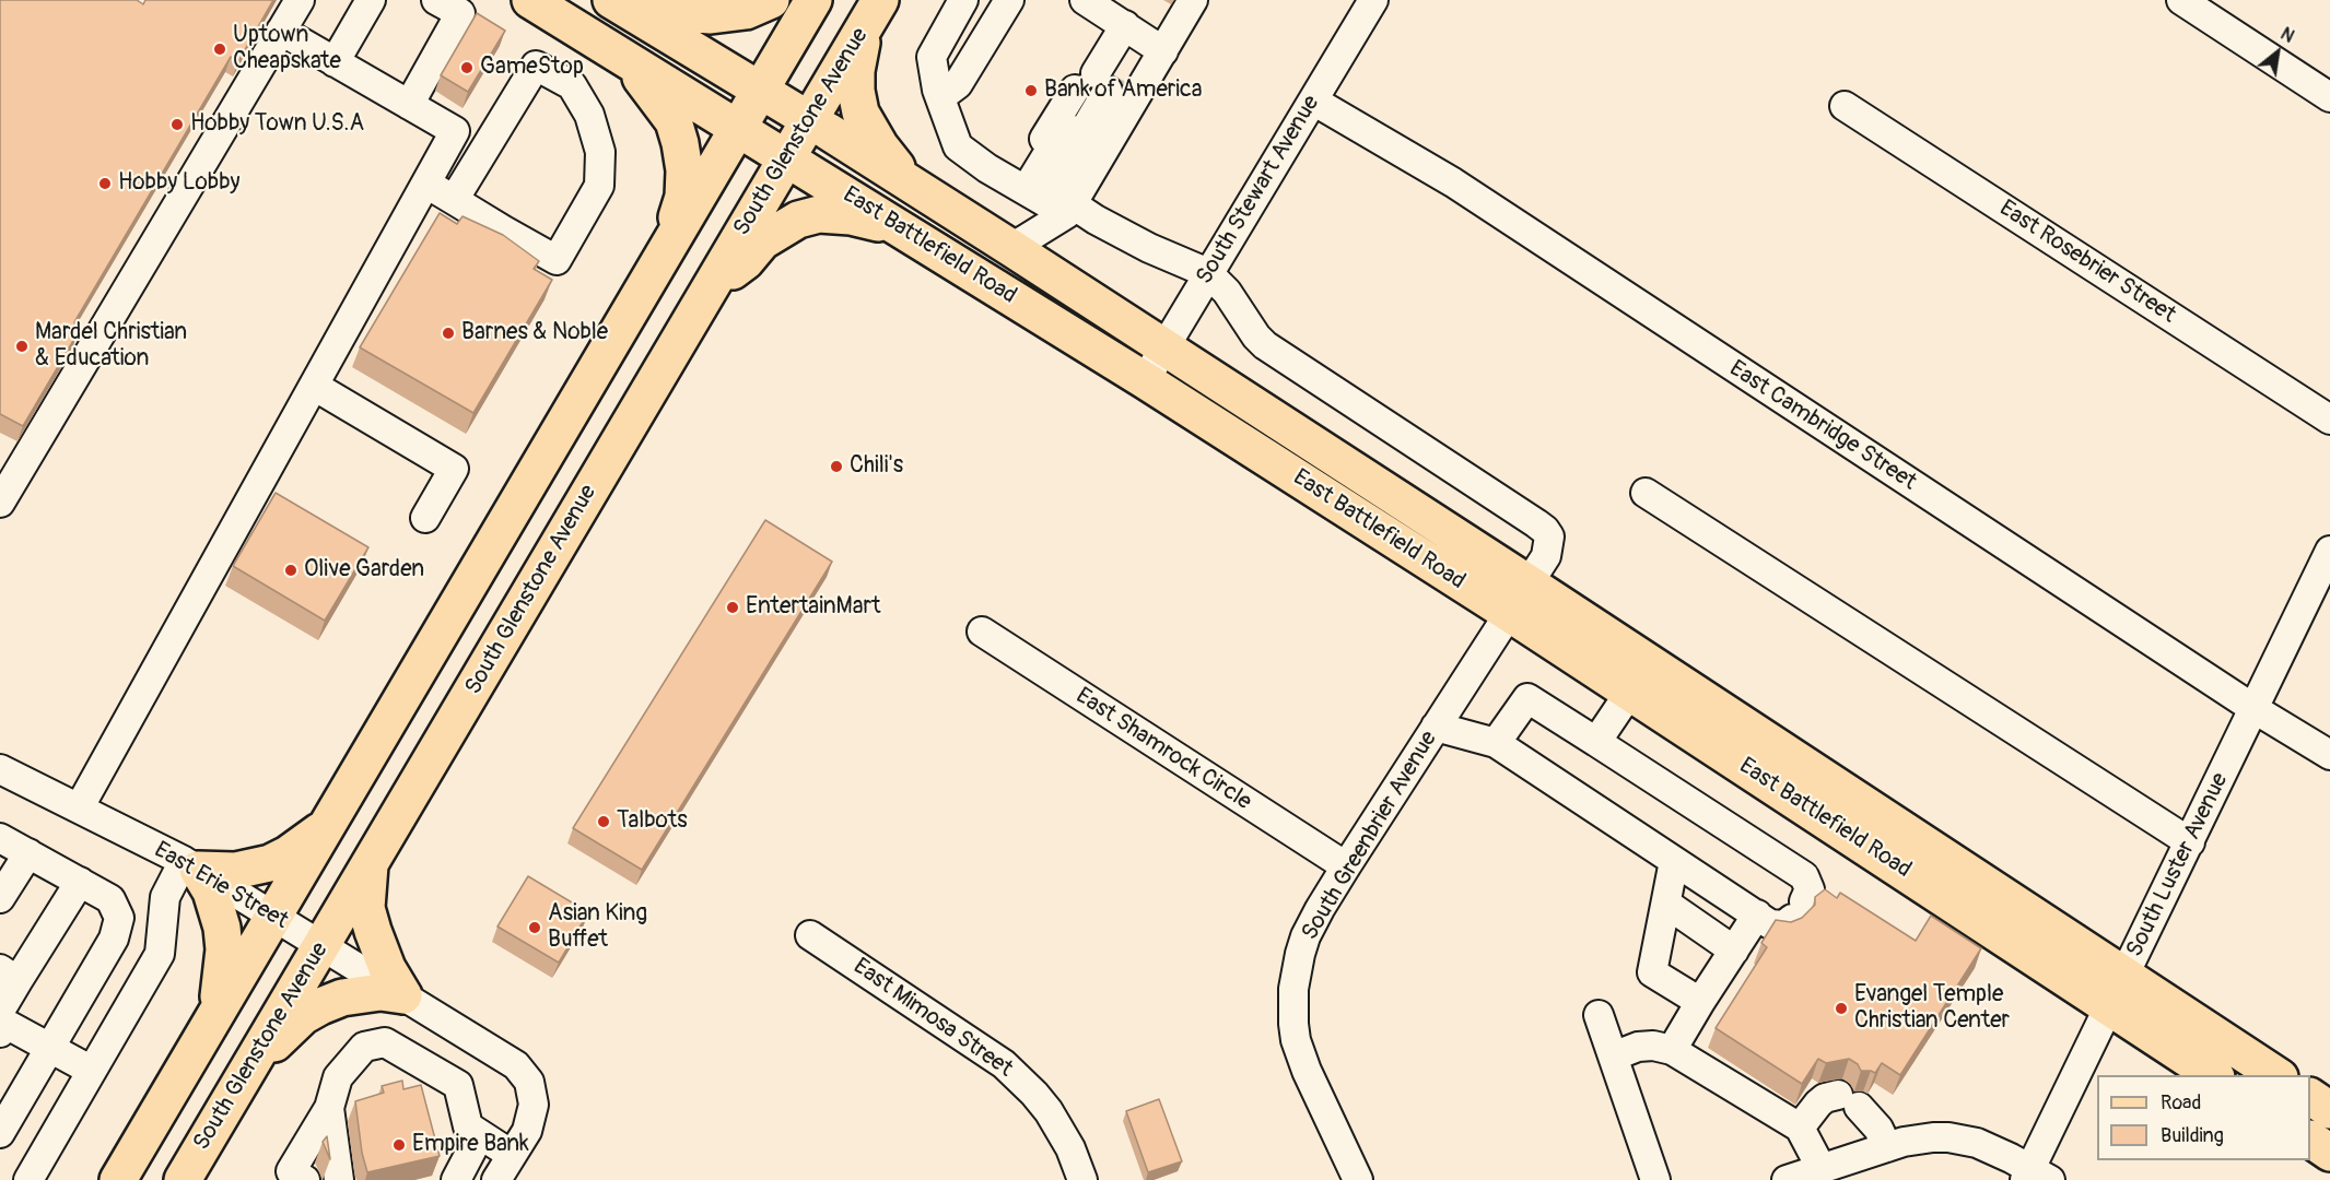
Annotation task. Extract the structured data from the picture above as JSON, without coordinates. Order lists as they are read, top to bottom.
{
  "streets": {
    "main road": ["South Glenstone Avenue", "East Battlefield Road"],
    "street": [
      "South Stewart Avenue",
      "East Rosebrier Street",
      "East Cambridge Street",
      "East Shamrock Circle",
      "South Greenbrier Avenue",
      "South Luster Avenue",
      "East Erie Street",
      "East Mimosa Street"
    ]
  },
  "crossings": [
    ["South Glenstone Avenue", "East Battlefield Road"],
    ["South Glenstone Avenue", "East Erie Street"],
    ["South Stewart Avenue", "East Battlefield Road"],
    ["South Stewart Avenue", "East Cambridge Street"],
    ["South Stewart Avenue", "South Greenbrier Avenue"],
    ["East Battlefield Road", "South Greenbrier Avenue"],
    ["East Battlefield Road", "South Luster Avenue"],
    ["East Cambridge Street", "South Luster Avenue"],
    ["East Shamrock Circle", "South Greenbrier Avenue"]
  ],
  "places": [
    "Uptown Cheapskate",
    "GameStop",
    "Bank of America",
    "Hobby Town U.S.A",
    "Hobby Lobby",
    "Barnes & Noble",
    "Mardel Christian & Education",
    "Chili's",
    "Olive Garden",
    "EntertainMart",
    "Talbots",
    "Asian King Buffet",
    "Evangel Temple Christian Center",
    "Empire Bank"
  ],
  "legend": ["Road", "Building"],
  "north": "top right"
}
